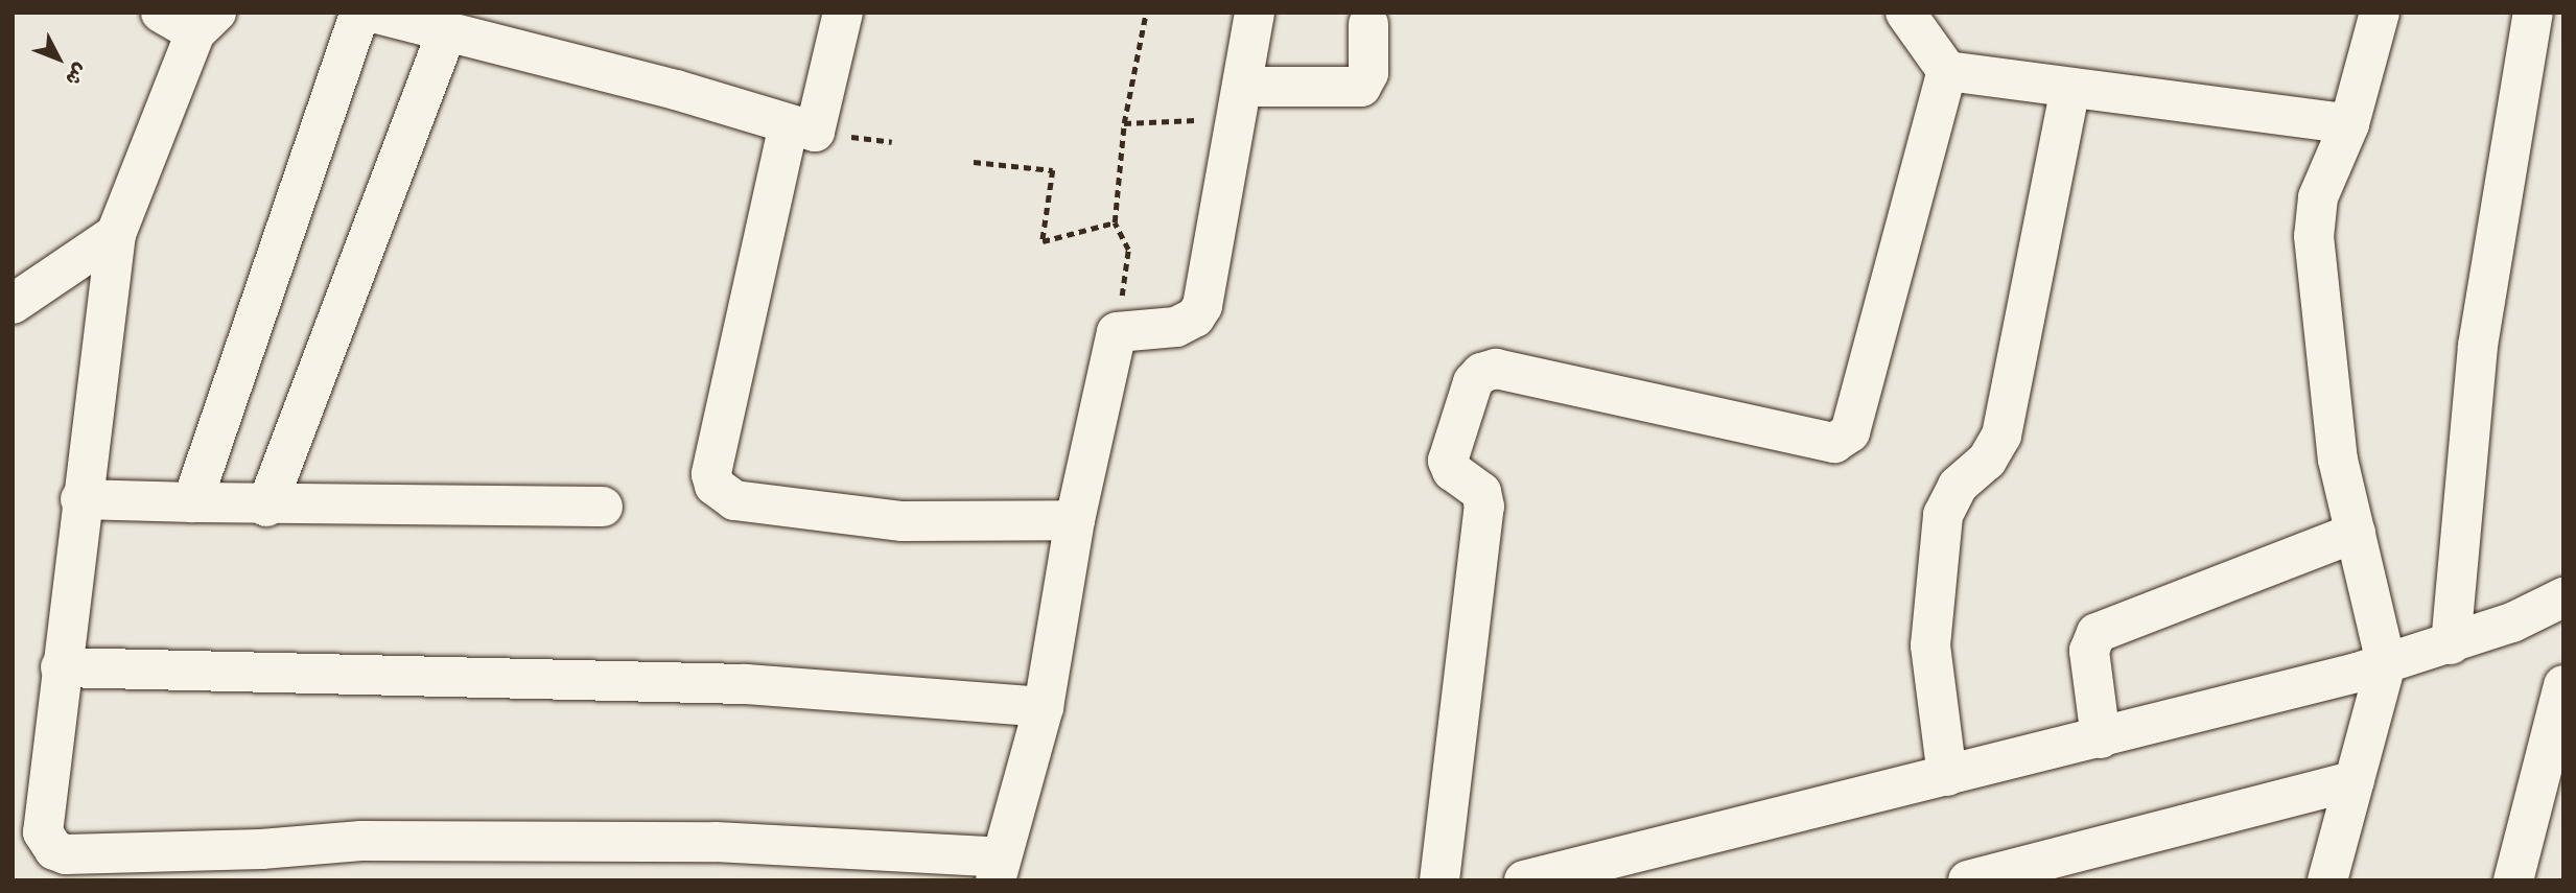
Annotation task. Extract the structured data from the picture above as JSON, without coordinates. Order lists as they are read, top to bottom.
{
  "north": "bottom right"
}
